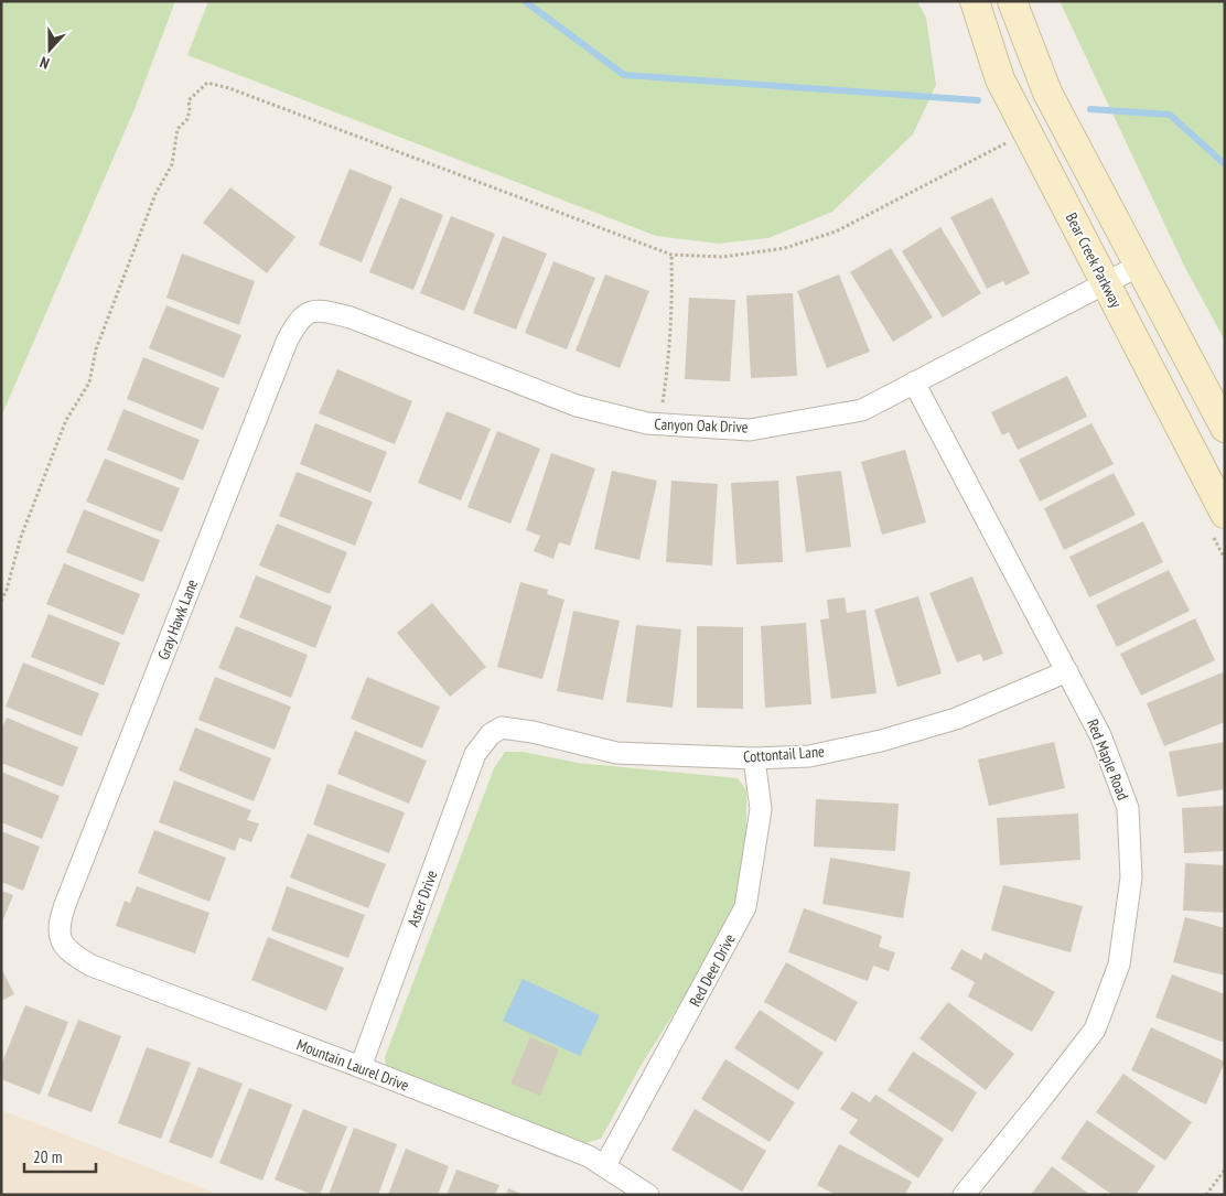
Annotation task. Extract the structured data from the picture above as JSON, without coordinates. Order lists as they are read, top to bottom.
{
  "streets": {
    "street": [
      "Bear Creek Parkway",
      "Canyon Oak Drive",
      "Gray Hawk Lane",
      "Cottontail Lane",
      "Red Maple Road",
      "Aster Drive",
      "Red Deer Drive",
      "Mountain Laurel Drive"
    ]
  },
  "crossings": [
    ["Bear Creek Parkway", "Canyon Oak Drive"],
    ["Canyon Oak Drive", "Gray Hawk Lane"],
    ["Canyon Oak Drive", "Red Maple Road"],
    ["Gray Hawk Lane", "Mountain Laurel Drive"],
    ["Cottontail Lane", "Red Maple Road"],
    ["Cottontail Lane", "Aster Drive"],
    ["Cottontail Lane", "Red Deer Drive"],
    ["Aster Drive", "Mountain Laurel Drive"],
    ["Red Deer Drive", "Mountain Laurel Drive"]
  ],
  "scale_bar": "20 m",
  "north": "bottom"
}
